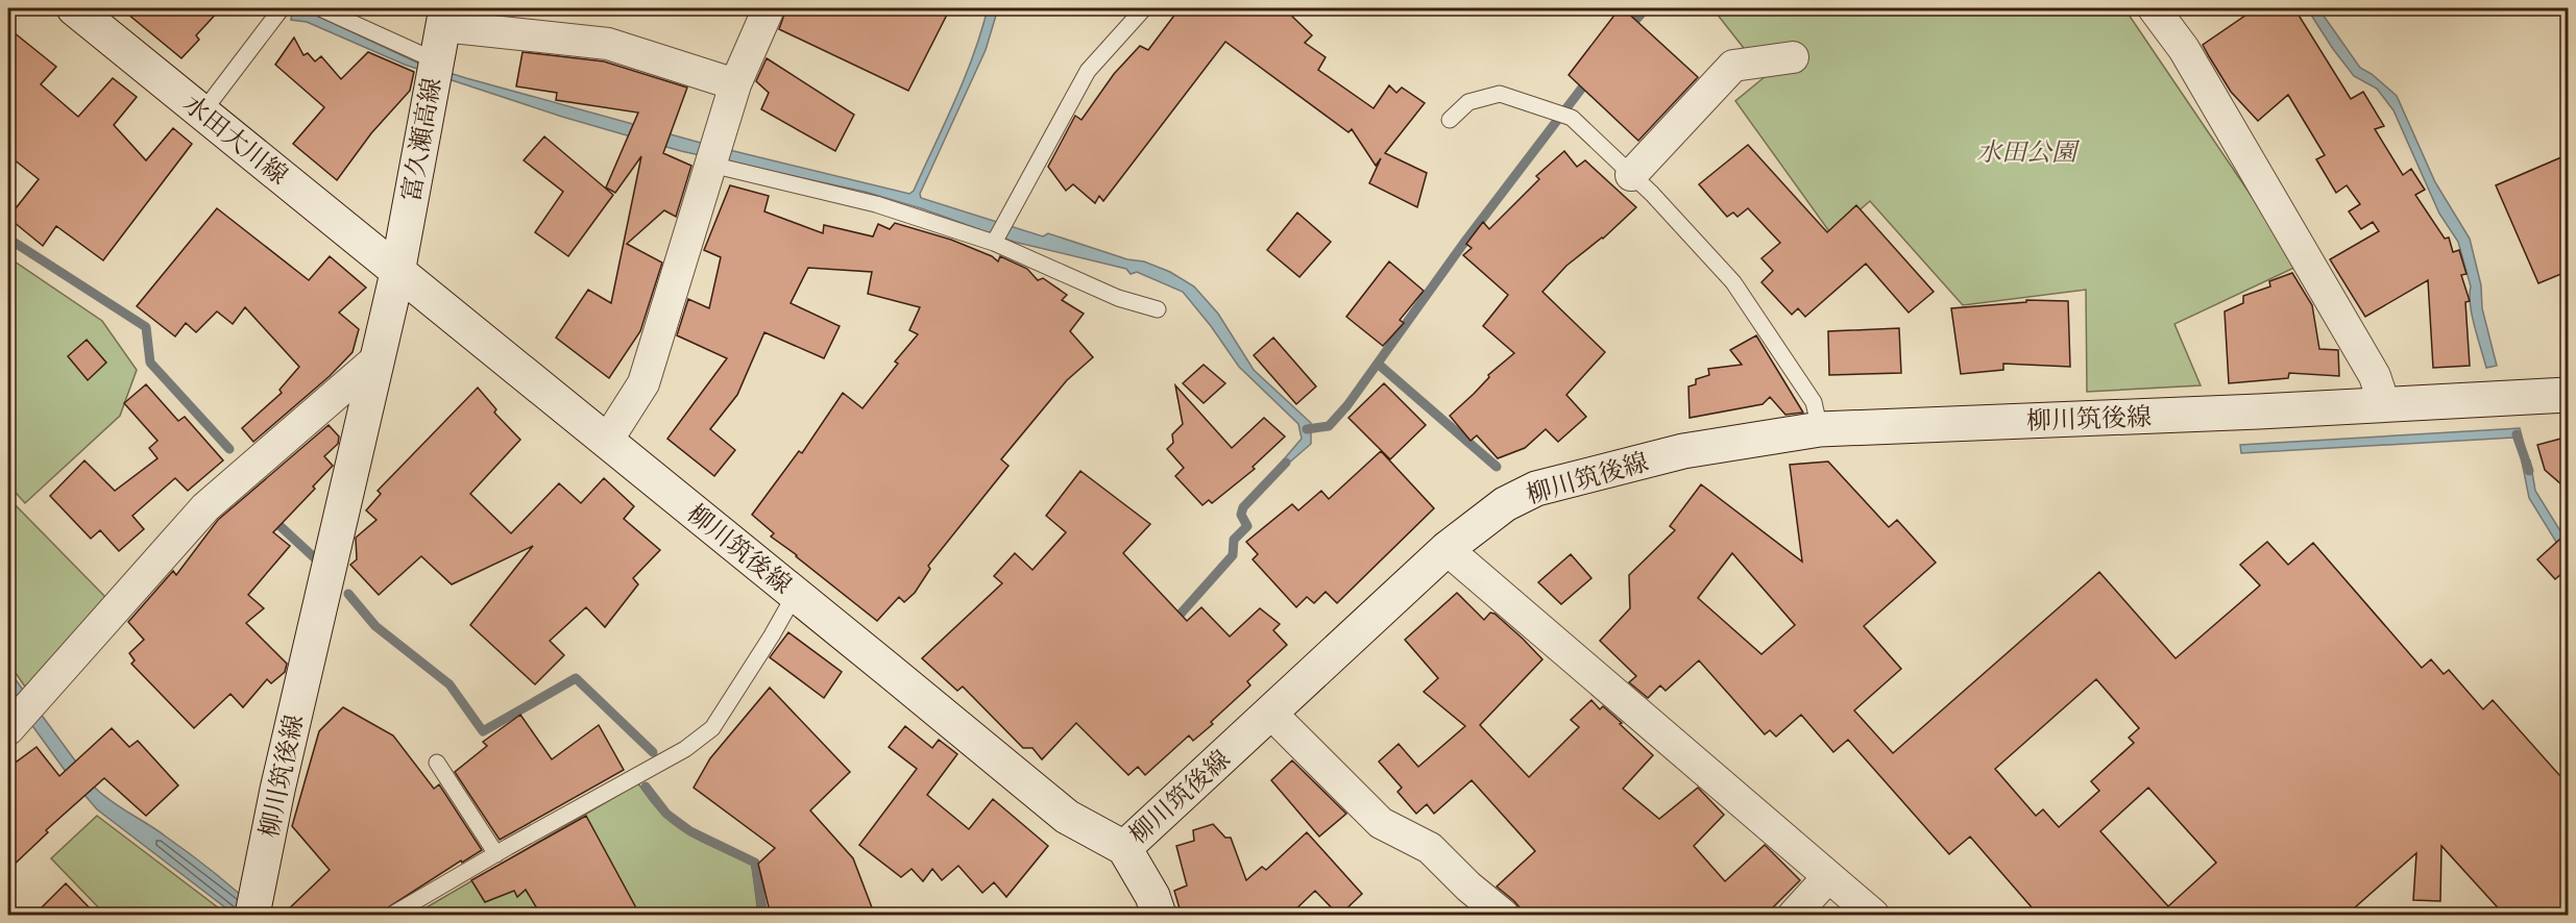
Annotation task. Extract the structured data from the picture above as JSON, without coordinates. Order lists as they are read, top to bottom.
{
  "streets": {
    "main road": ["水田大川線", "富久瀬高線", "柳川筑後線"]
  },
  "crossings": [
    ["水田大川線", "富久瀬高線"],
    ["水田大川線", "柳川筑後線"],
    ["富久瀬高線", "柳川筑後線"]
  ],
  "parks": ["水田公園"]
}
